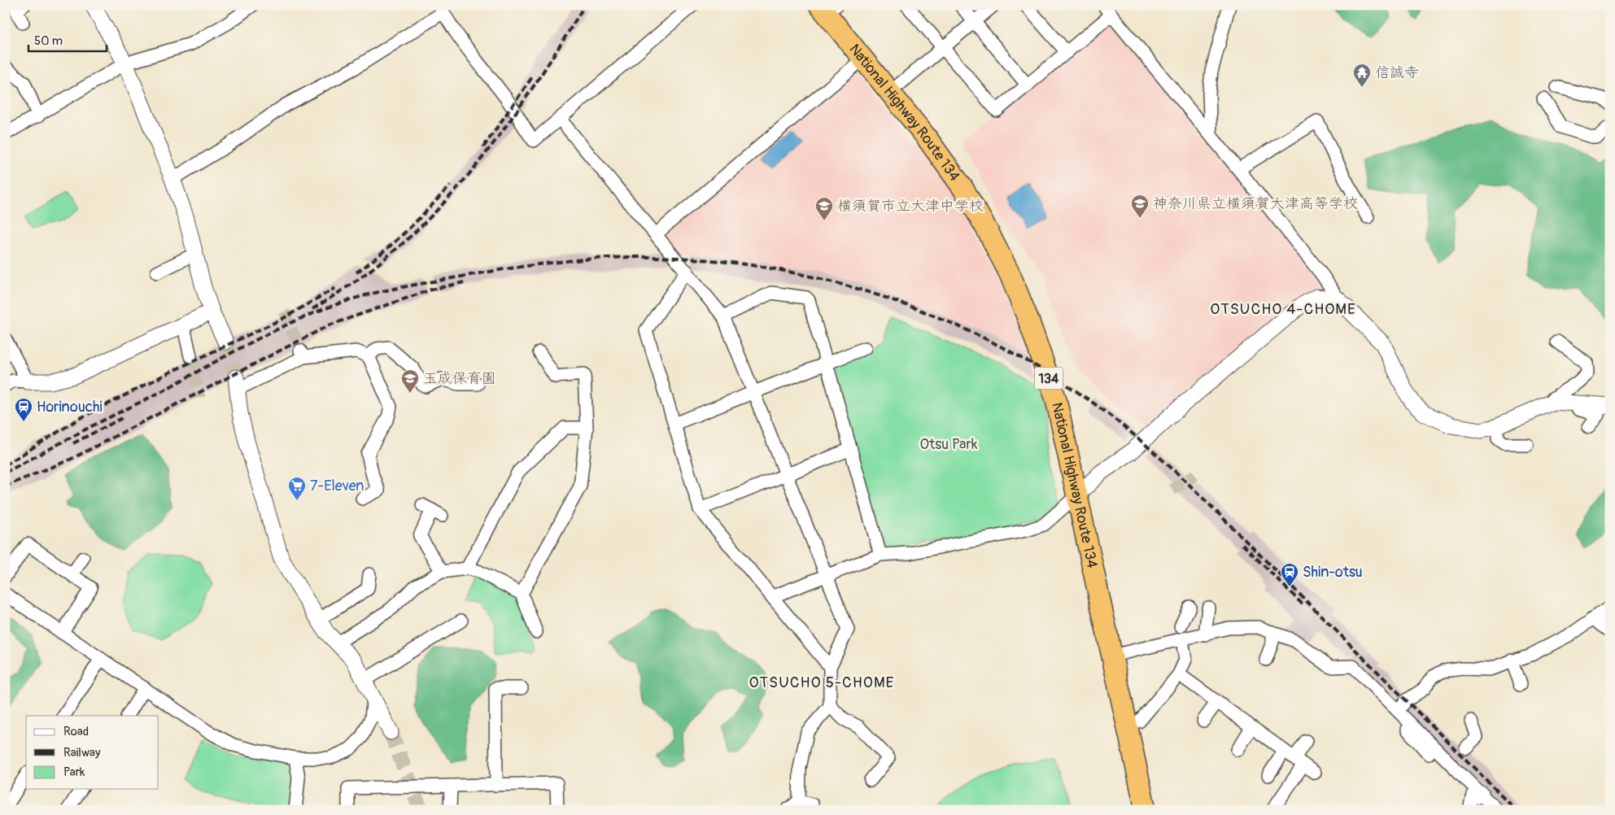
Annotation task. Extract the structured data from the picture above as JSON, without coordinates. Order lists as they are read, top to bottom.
{
  "streets": {
    "highway": ["National Highway Route 134", "134"]
  },
  "districts": ["OTSUCHO 4-CHOME", "OTSUCHO 5-CHOME"],
  "parks": ["Otsu Park"],
  "places": {
    "temple": ["信誠寺"],
    "school or university": ["神奈川県立横須賀大津高等学校", "横須賀市立大津中学校", "玉成保育園"],
    "station": ["Horinouchi", "Shin-otsu"],
    "supermarket": ["7-Eleven"]
  },
  "legend": ["Road", "Railway", "Park"],
  "scale_bar": "50 m"
}
